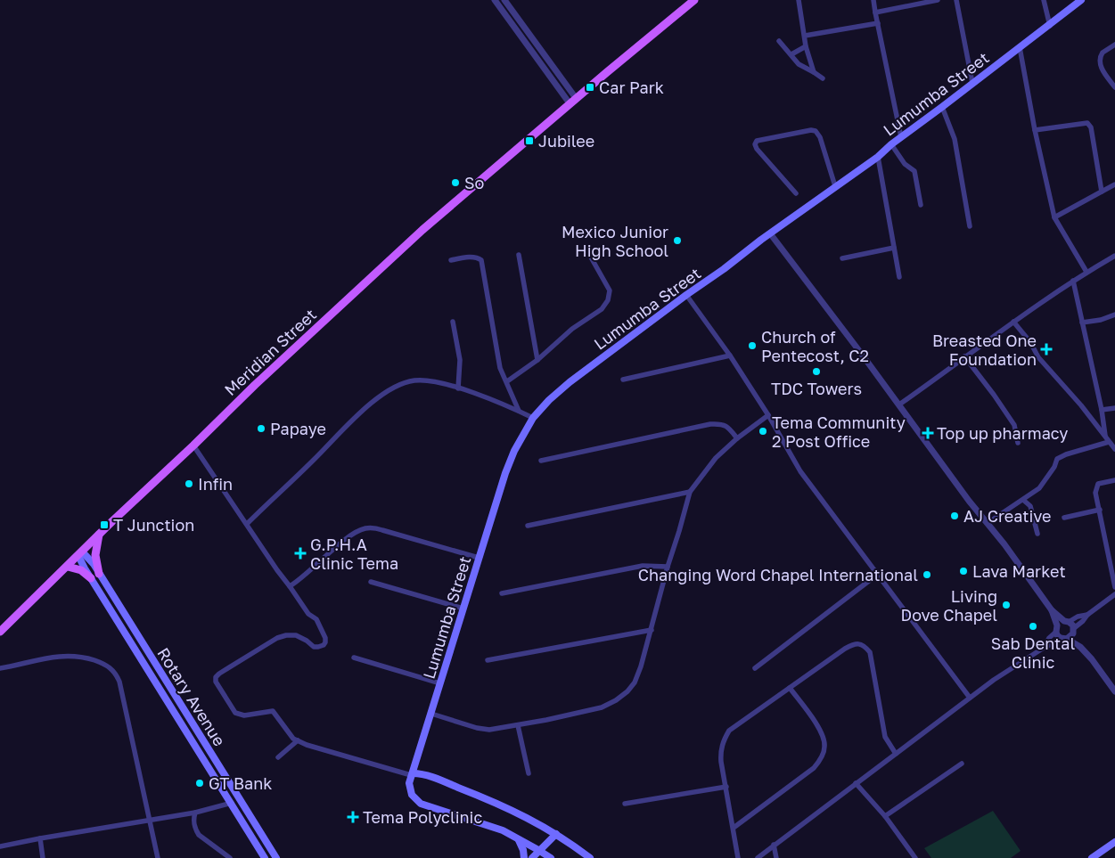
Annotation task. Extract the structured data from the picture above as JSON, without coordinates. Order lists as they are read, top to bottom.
{
  "streets": {
    "main road": ["Lumumba Street", "Meridian Street", "Rotary Avenue"]
  },
  "crossings": [
    ["Meridian Street", "Rotary Avenue"]
  ],
  "places": {
    "transit": ["Car Park", "Jubilee", "T Junction"],
    "other": [
      "So",
      "Mexico Junior High School",
      "Church of Pentecost, C2",
      "TDC Towers",
      "Papaye",
      "Tema Community 2 Post Office",
      "Infin",
      "AJ Creative",
      "Lava Market",
      "Changing Word Chapel International",
      "Living Dove Chapel",
      "Sab Dental Clinic",
      "GT Bank"
    ],
    "health": [
      "Breasted One Foundation",
      "Top up pharmacy",
      "G.P.H.A Clinic Tema",
      "Tema Polyclinic"
    ]
  }
}
